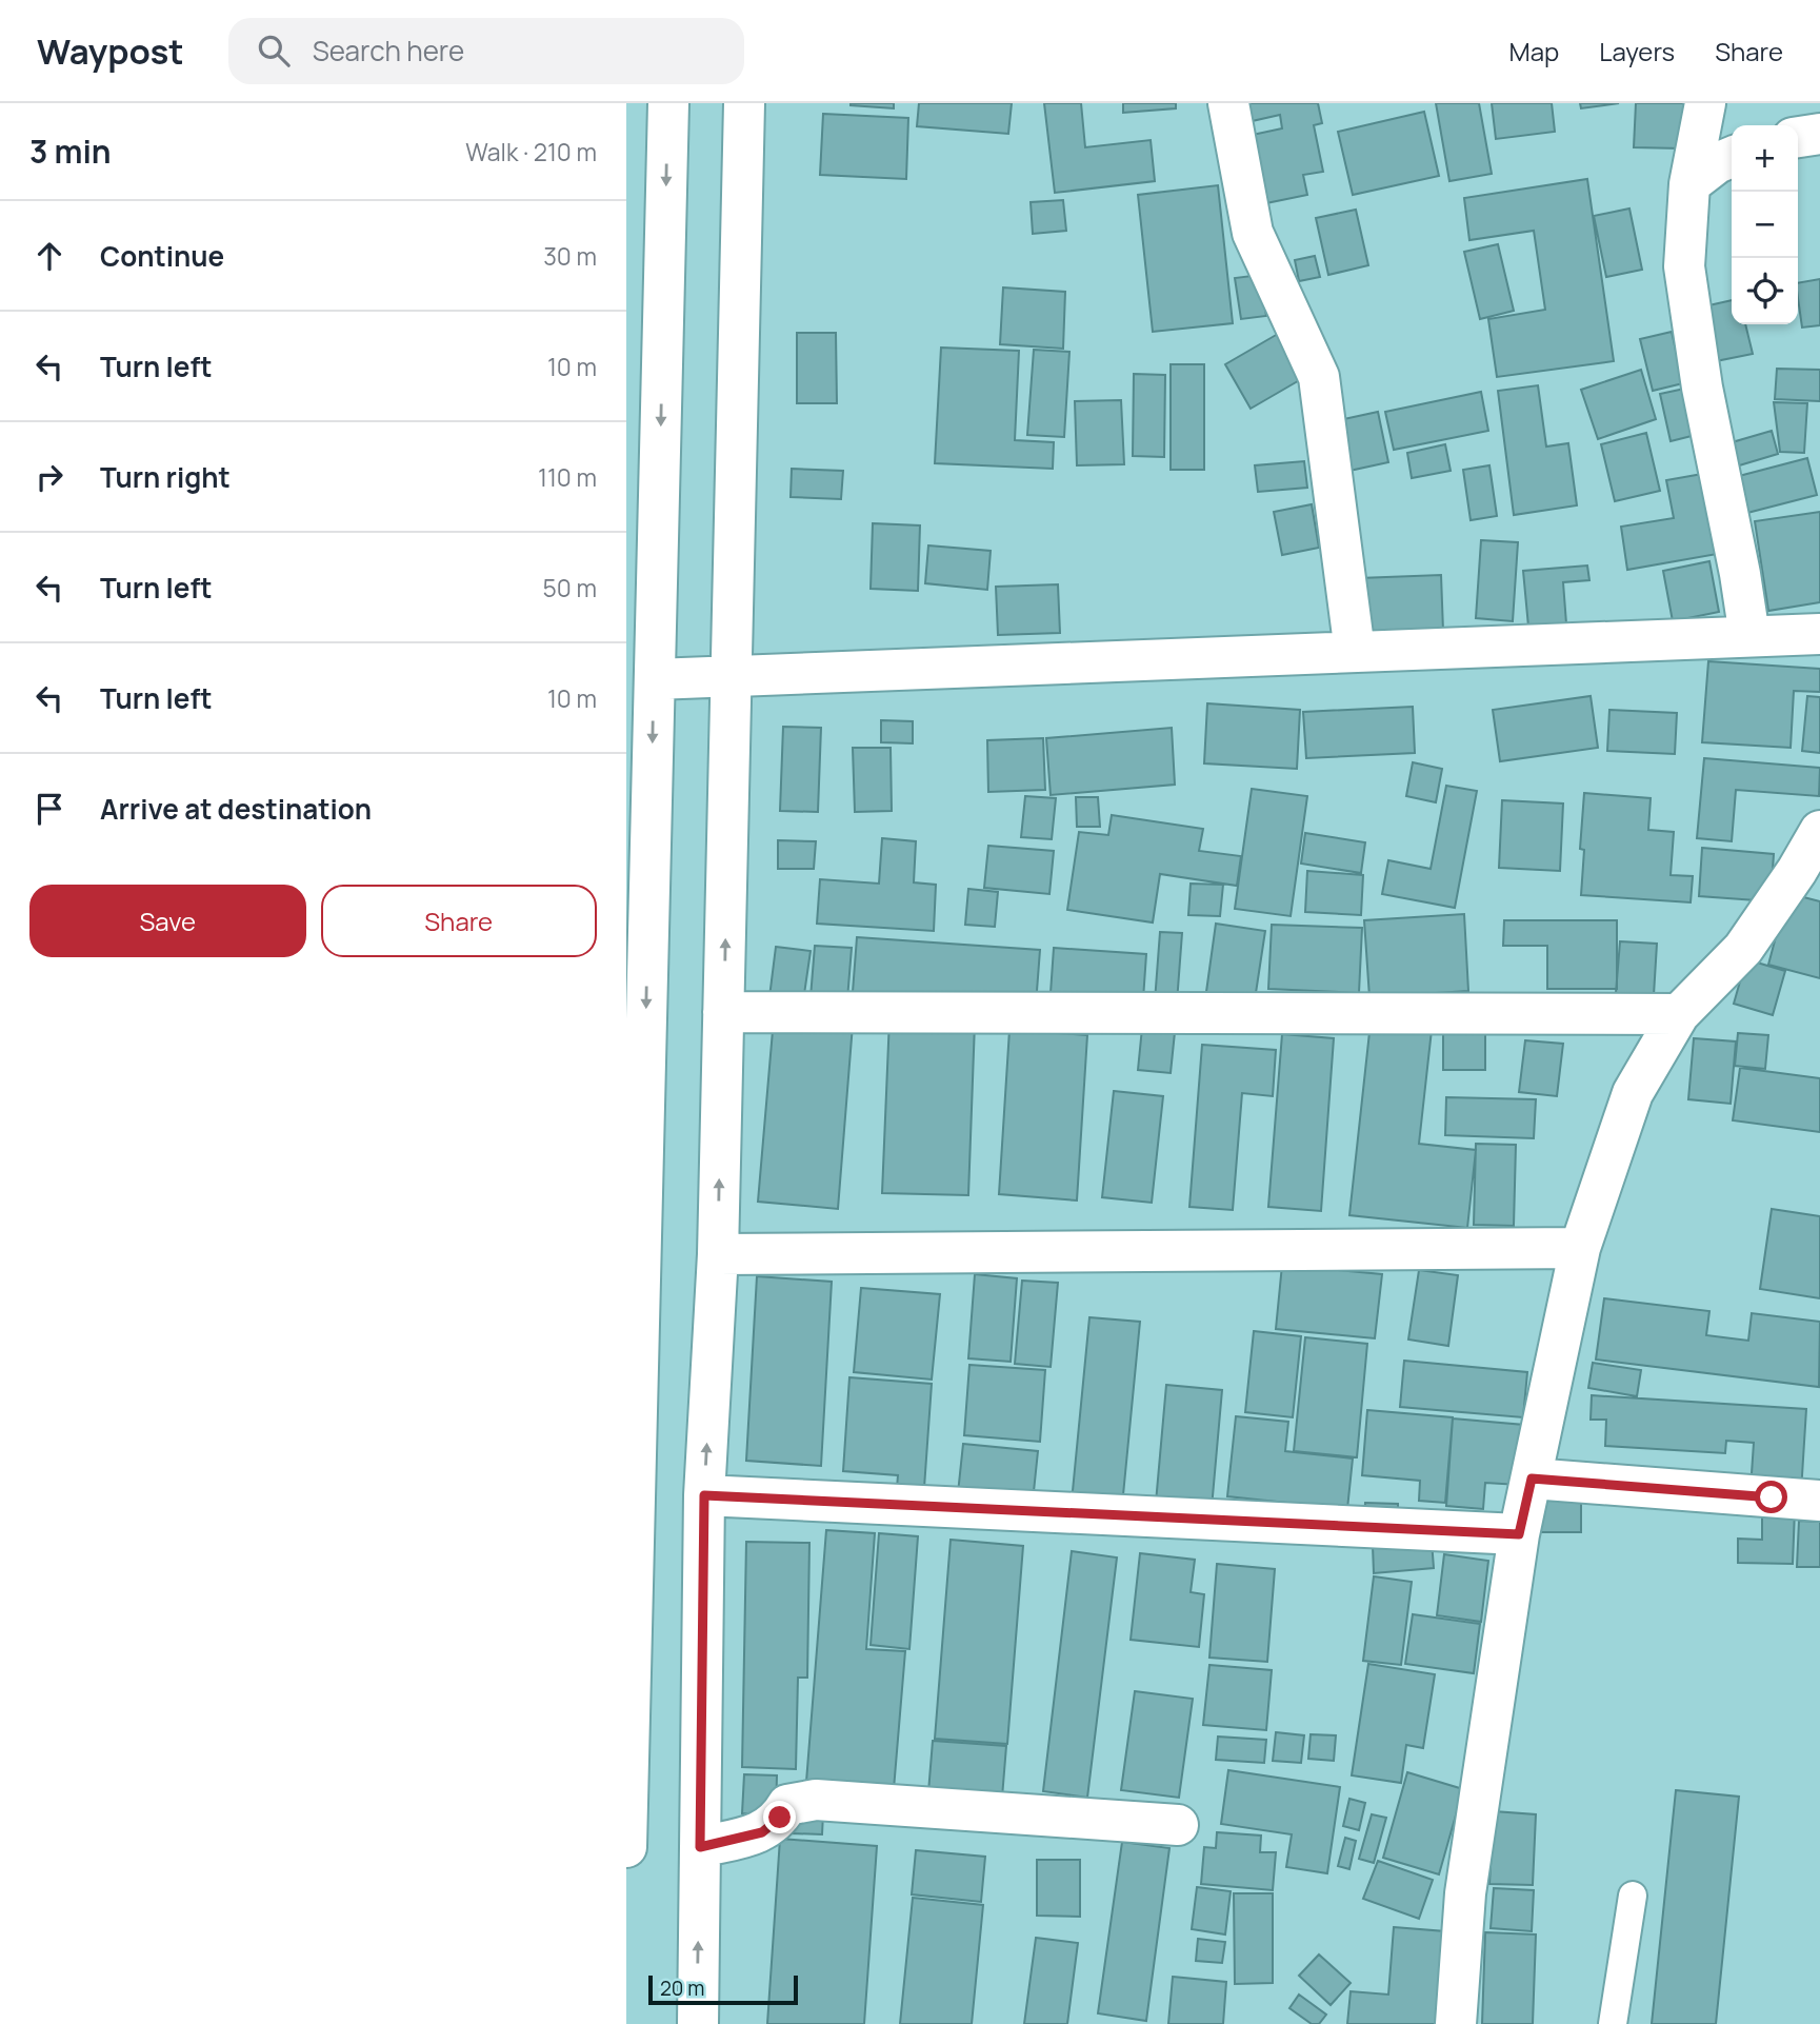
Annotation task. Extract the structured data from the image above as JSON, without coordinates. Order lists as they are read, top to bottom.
{
  "scale_bar": "20 m",
  "page": {
    "header": "Waypost",
    "search": "Search here",
    "nav": ["Map", "Layers", "Share"],
    "heading": ["3 min", "Walk · 210 m"],
    "map_buttons": ["+", "−"],
    "list": [
      ["Continue", "30 m"],
      ["Turn left", "10 m"],
      ["Turn right", "110 m"],
      ["Turn left", "50 m"],
      ["Turn left", "10 m"],
      "Arrive at destination"
    ],
    "buttons": ["Save", "Share"],
    "scale": "20 m"
  }
}
